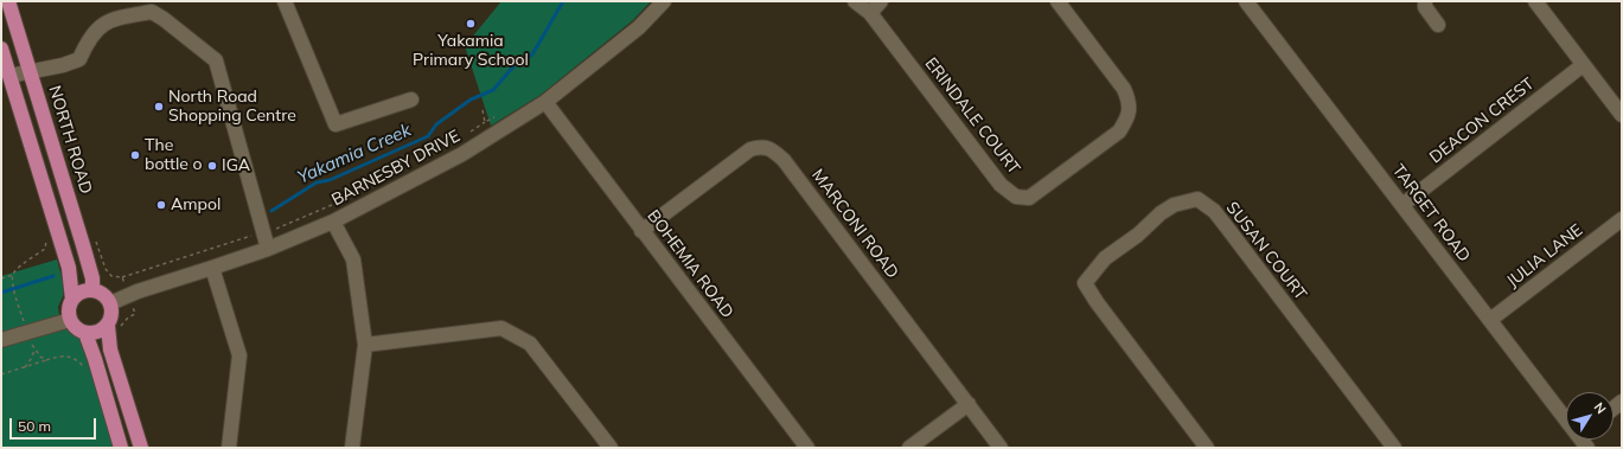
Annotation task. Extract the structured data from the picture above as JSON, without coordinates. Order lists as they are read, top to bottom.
{
  "streets": {
    "main road": ["NORTH ROAD"],
    "street": [
      "ERINDALE COURT",
      "DEACON CREST",
      "BARNESBY DRIVE",
      "TARGET ROAD",
      "MARCONI ROAD",
      "SUSAN COURT",
      "JULIA LANE",
      "BOHEMIA ROAD"
    ]
  },
  "crossings": [
    ["DEACON CREST", "TARGET ROAD"],
    ["NORTH ROAD", "BARNESBY DRIVE"],
    ["BARNESBY DRIVE", "BOHEMIA ROAD"],
    ["TARGET ROAD", "JULIA LANE"],
    ["MARCONI ROAD", "BOHEMIA ROAD"]
  ],
  "water": ["Yakamia Creek"],
  "places": [
    "Yakamia Primary School",
    "North Road Shopping Centre",
    "The bottle o",
    "IGA",
    "Ampol"
  ],
  "scale_bar": "50 m",
  "north": "top right"
}
